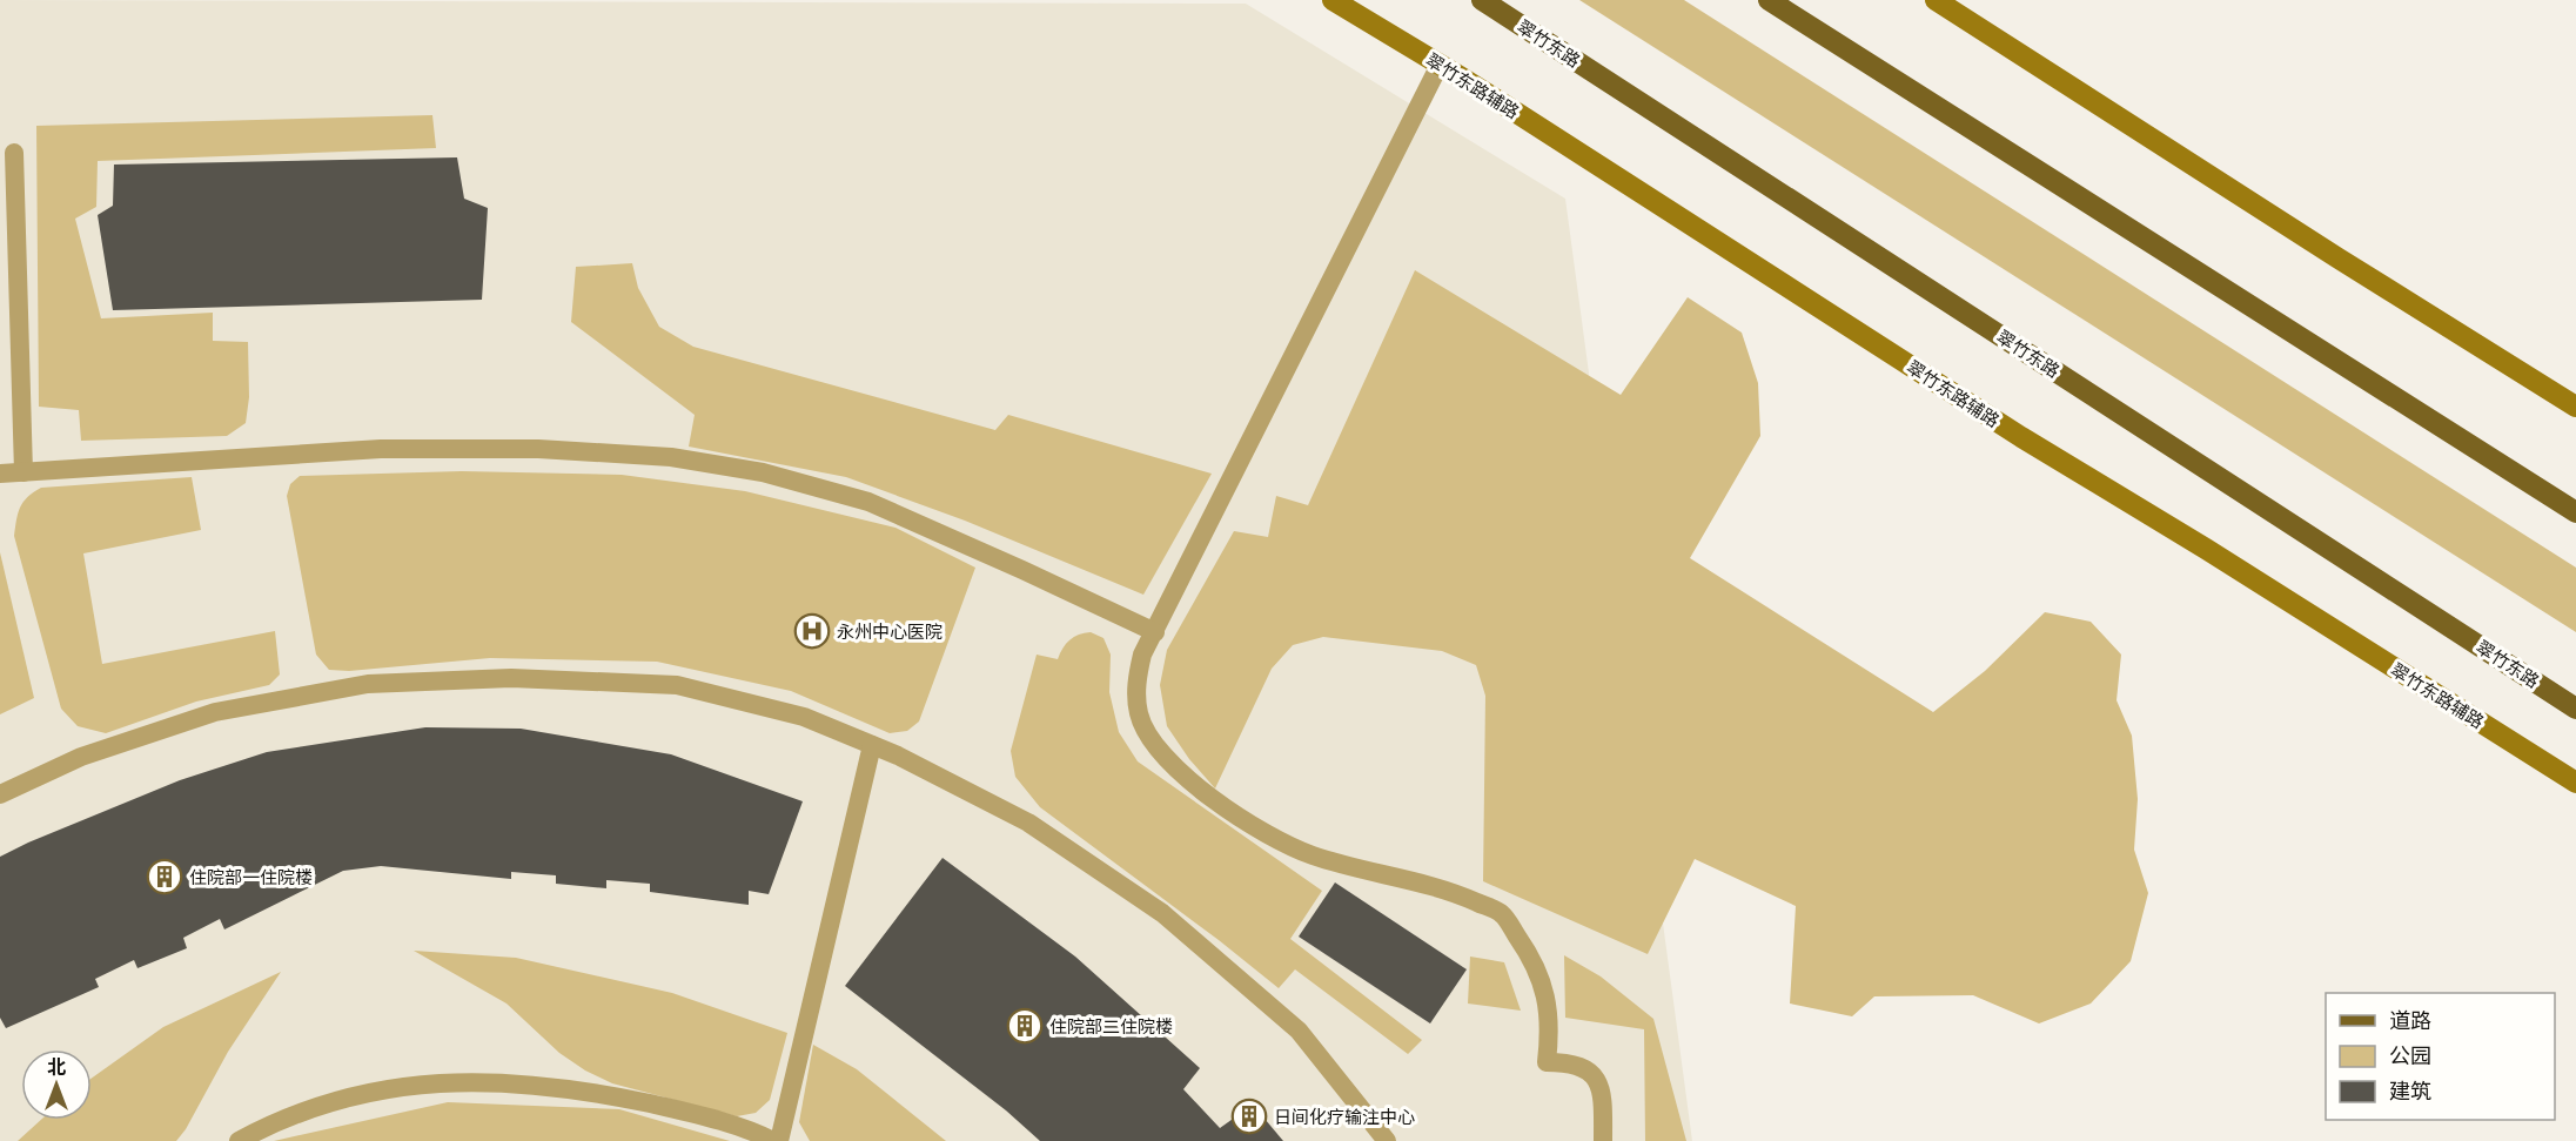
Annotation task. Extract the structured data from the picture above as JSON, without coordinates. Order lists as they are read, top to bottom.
{
  "streets": {
    "main road": ["翠竹东路", "翠竹东路辅路"]
  },
  "places": {
    "hospital": ["永州中心医院"],
    "building": ["住院部一住院楼", "住院部二住院楼", "日间化疗输注中心"]
  },
  "legend": ["道路", "公园", "建筑"],
  "north": "top"
}
